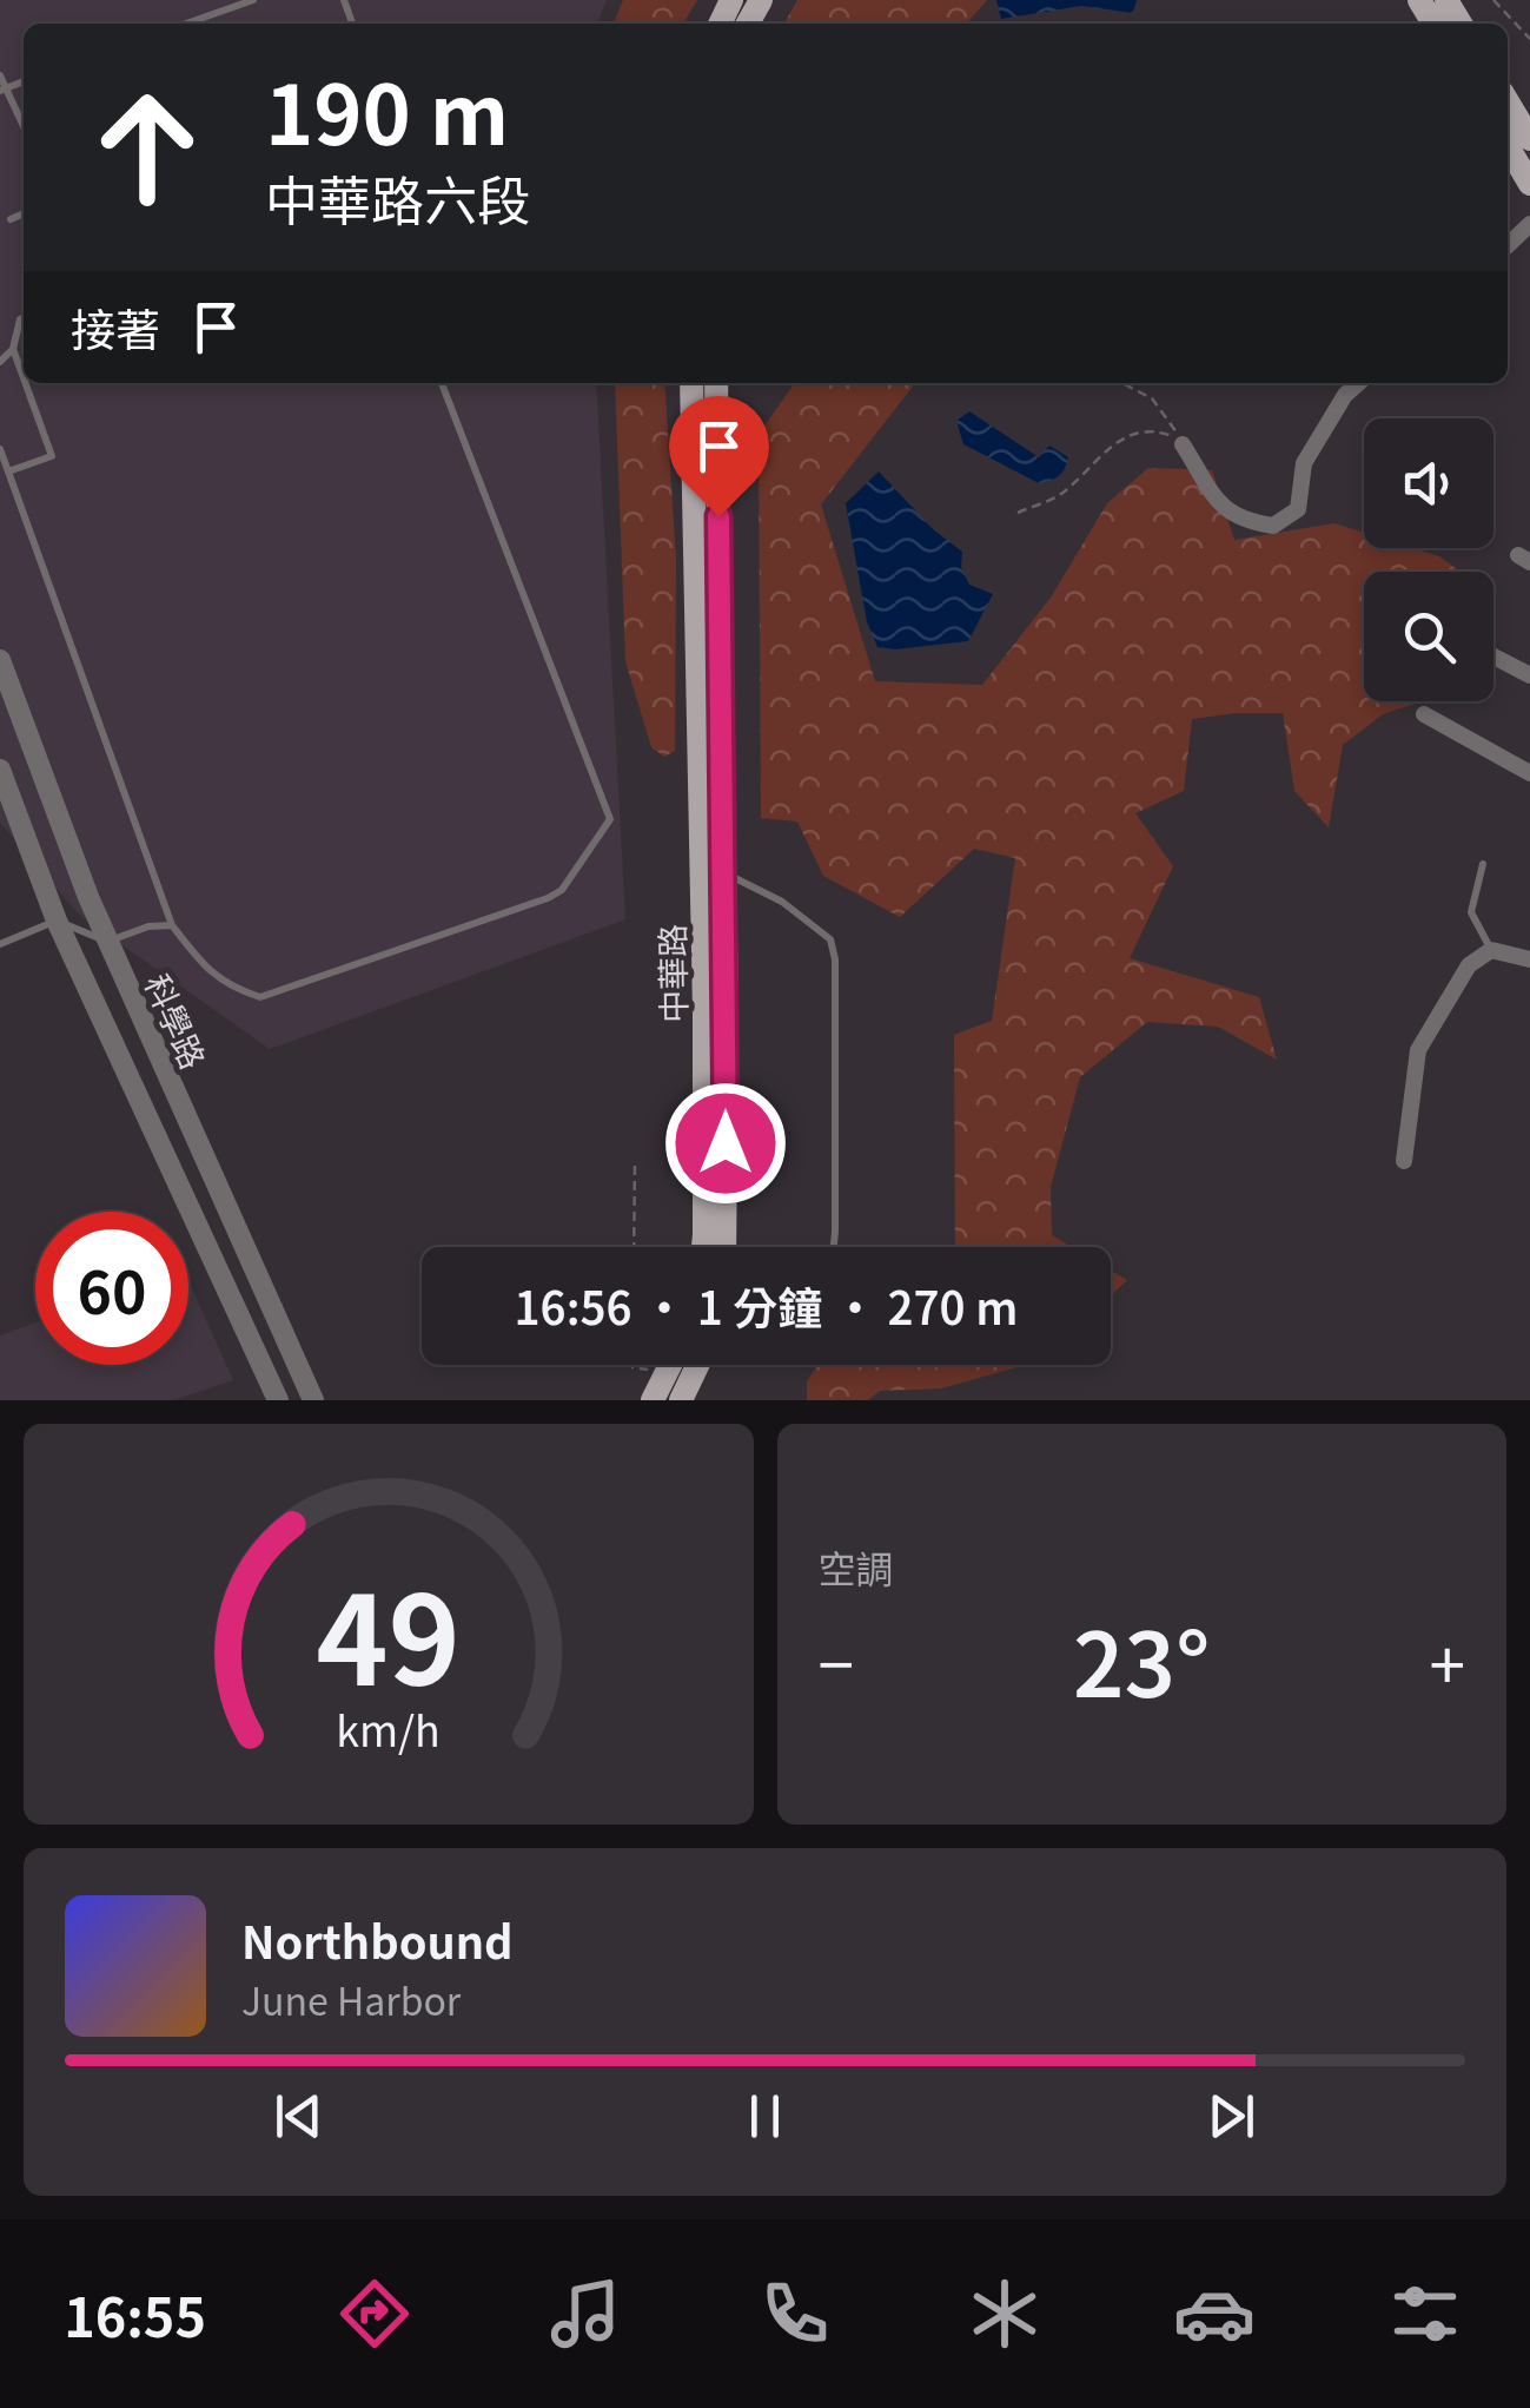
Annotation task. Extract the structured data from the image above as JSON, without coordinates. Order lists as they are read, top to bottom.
{
  "streets": {
    "main road": ["中華路"],
    "street": ["科學路"]
  },
  "page": {
    "turn": ["190 m", "中華路六段"],
    "then": "接著",
    "limit": "60",
    "trip": "16:56 · 1 分鐘 · 270 m",
    "tile": "空調",
    "heat": ["−", "23°", "+"],
    "song": ["Northbound", "June Harbor"],
    "tabs": "16:55",
    "gauge": ["49", "km/h"]
  }
}
